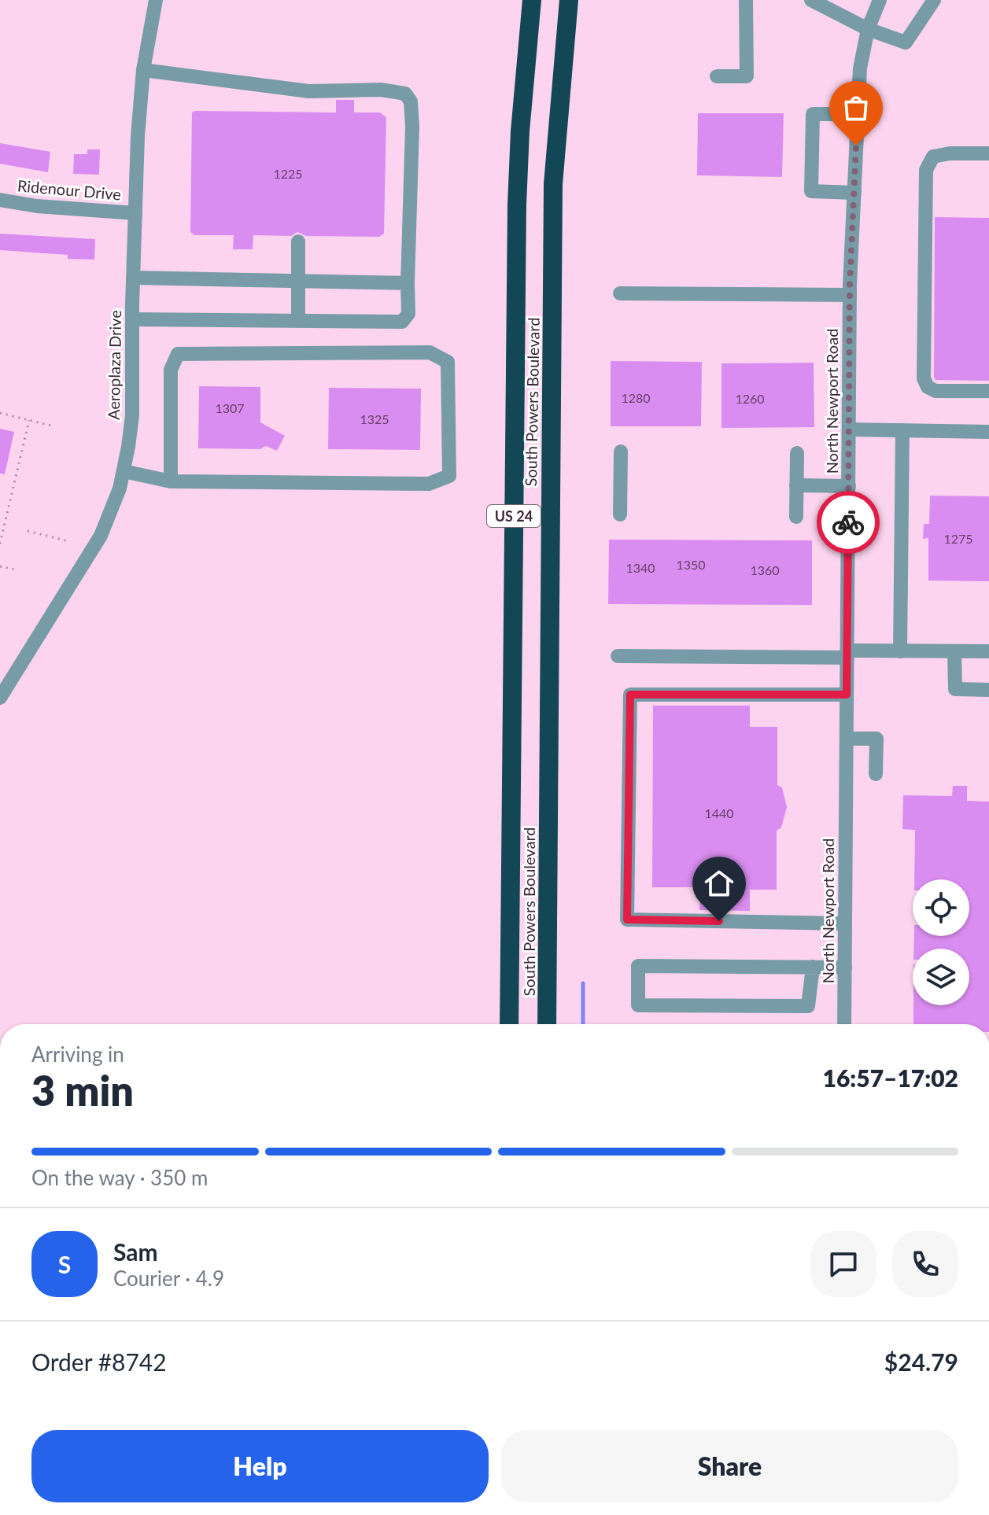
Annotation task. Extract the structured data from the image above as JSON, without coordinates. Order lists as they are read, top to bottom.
{
  "streets": {
    "highway": ["South Powers Boulevard", "US 24"],
    "street": ["Ridenour Drive", "Aeroplaza Drive", "North Newport Road"]
  },
  "crossings": [
    ["Ridenour Drive", "Aeroplaza Drive"]
  ],
  "house_numbers": [
    "1225",
    "1280",
    "1260",
    "1307",
    "1325",
    "1275",
    "1350",
    "1340",
    "1360",
    "1440"
  ],
  "page": {
    "heading": ["3 min", "Arriving in", "16:57–17:02"],
    "panel": [
      "Sam",
      "Courier · 4.9",
      "Order #8742",
      "$24.79"
    ],
    "bar": "On the way · 350 m",
    "round": "S",
    "buttons": ["Help", "Share"]
  }
}
